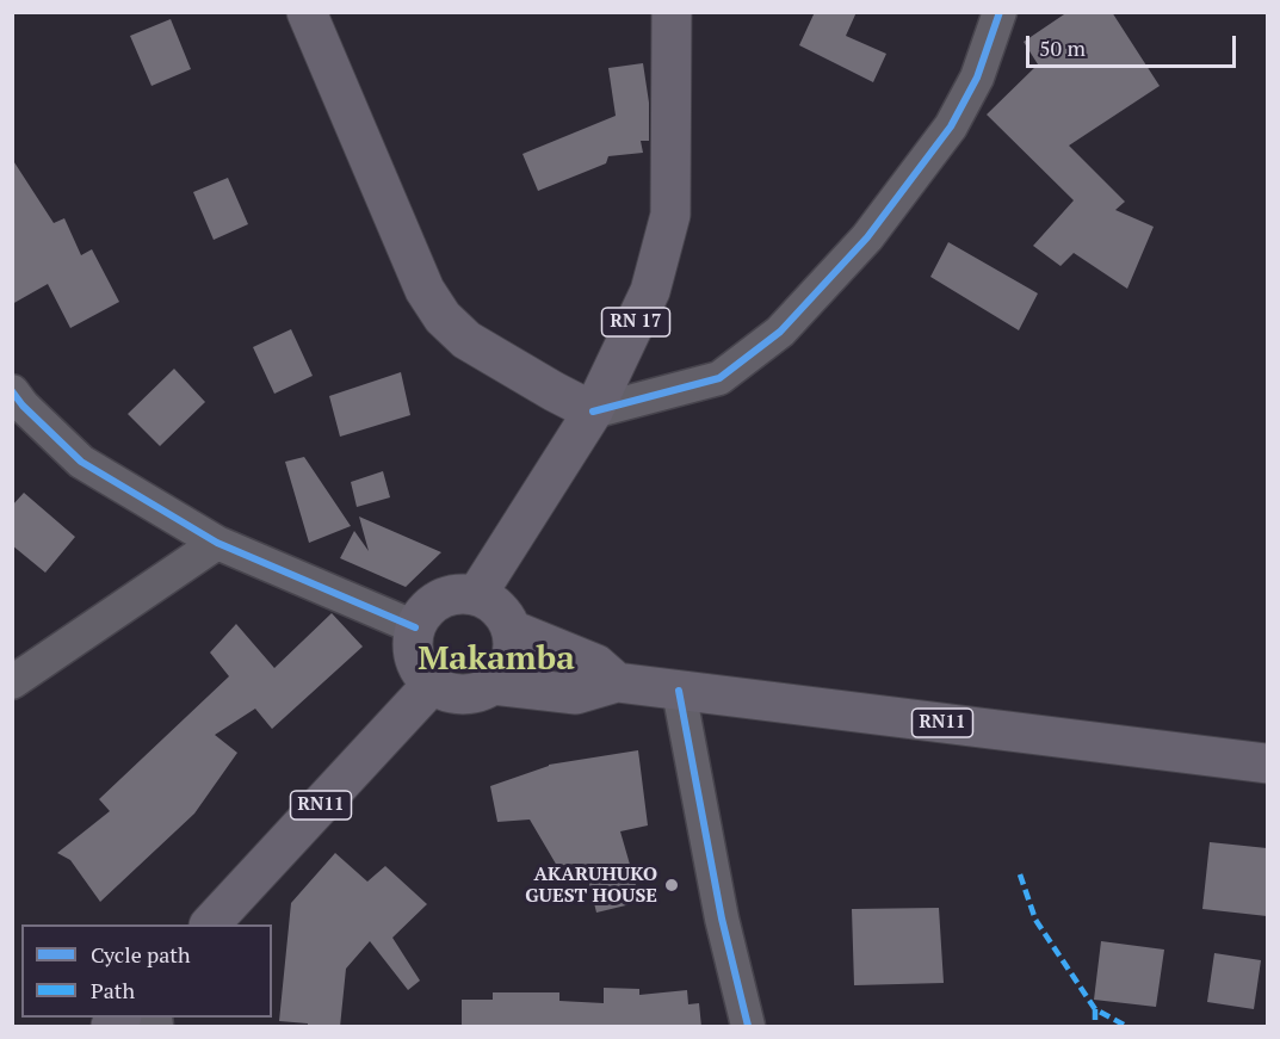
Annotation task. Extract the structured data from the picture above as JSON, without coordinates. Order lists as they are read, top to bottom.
{
  "streets": {
    "main road": ["RN 17", "RN11"]
  },
  "crossings": [
    ["RN 17", "RN11"]
  ],
  "districts": ["Makamba"],
  "places": ["AKARUHUKO GUEST HOUSE"],
  "legend": ["Cycle path", "Path"],
  "scale_bar": "50 m"
}
